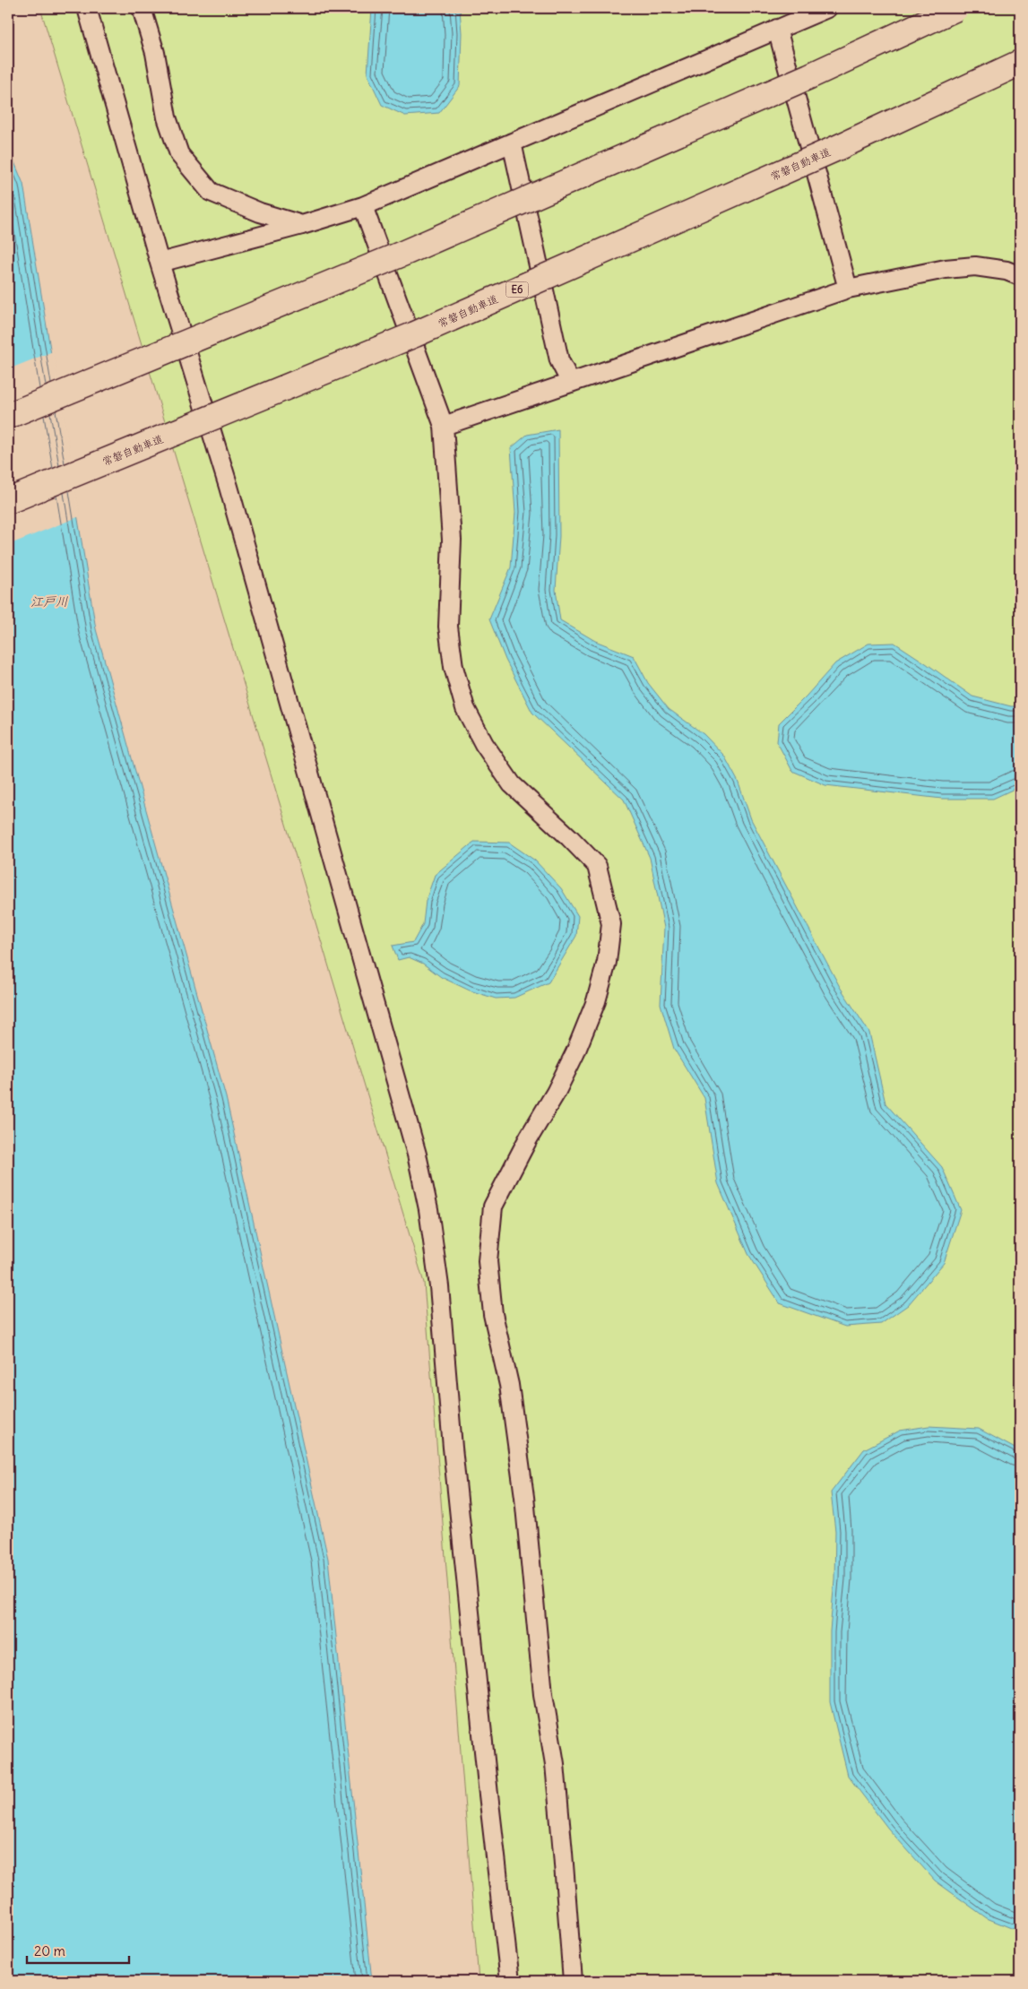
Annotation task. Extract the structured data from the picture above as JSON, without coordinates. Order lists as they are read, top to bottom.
{
  "streets": {
    "highway": ["常磐自動車道", "E6"]
  },
  "water": ["江戸川"],
  "scale_bar": "20 m"
}
